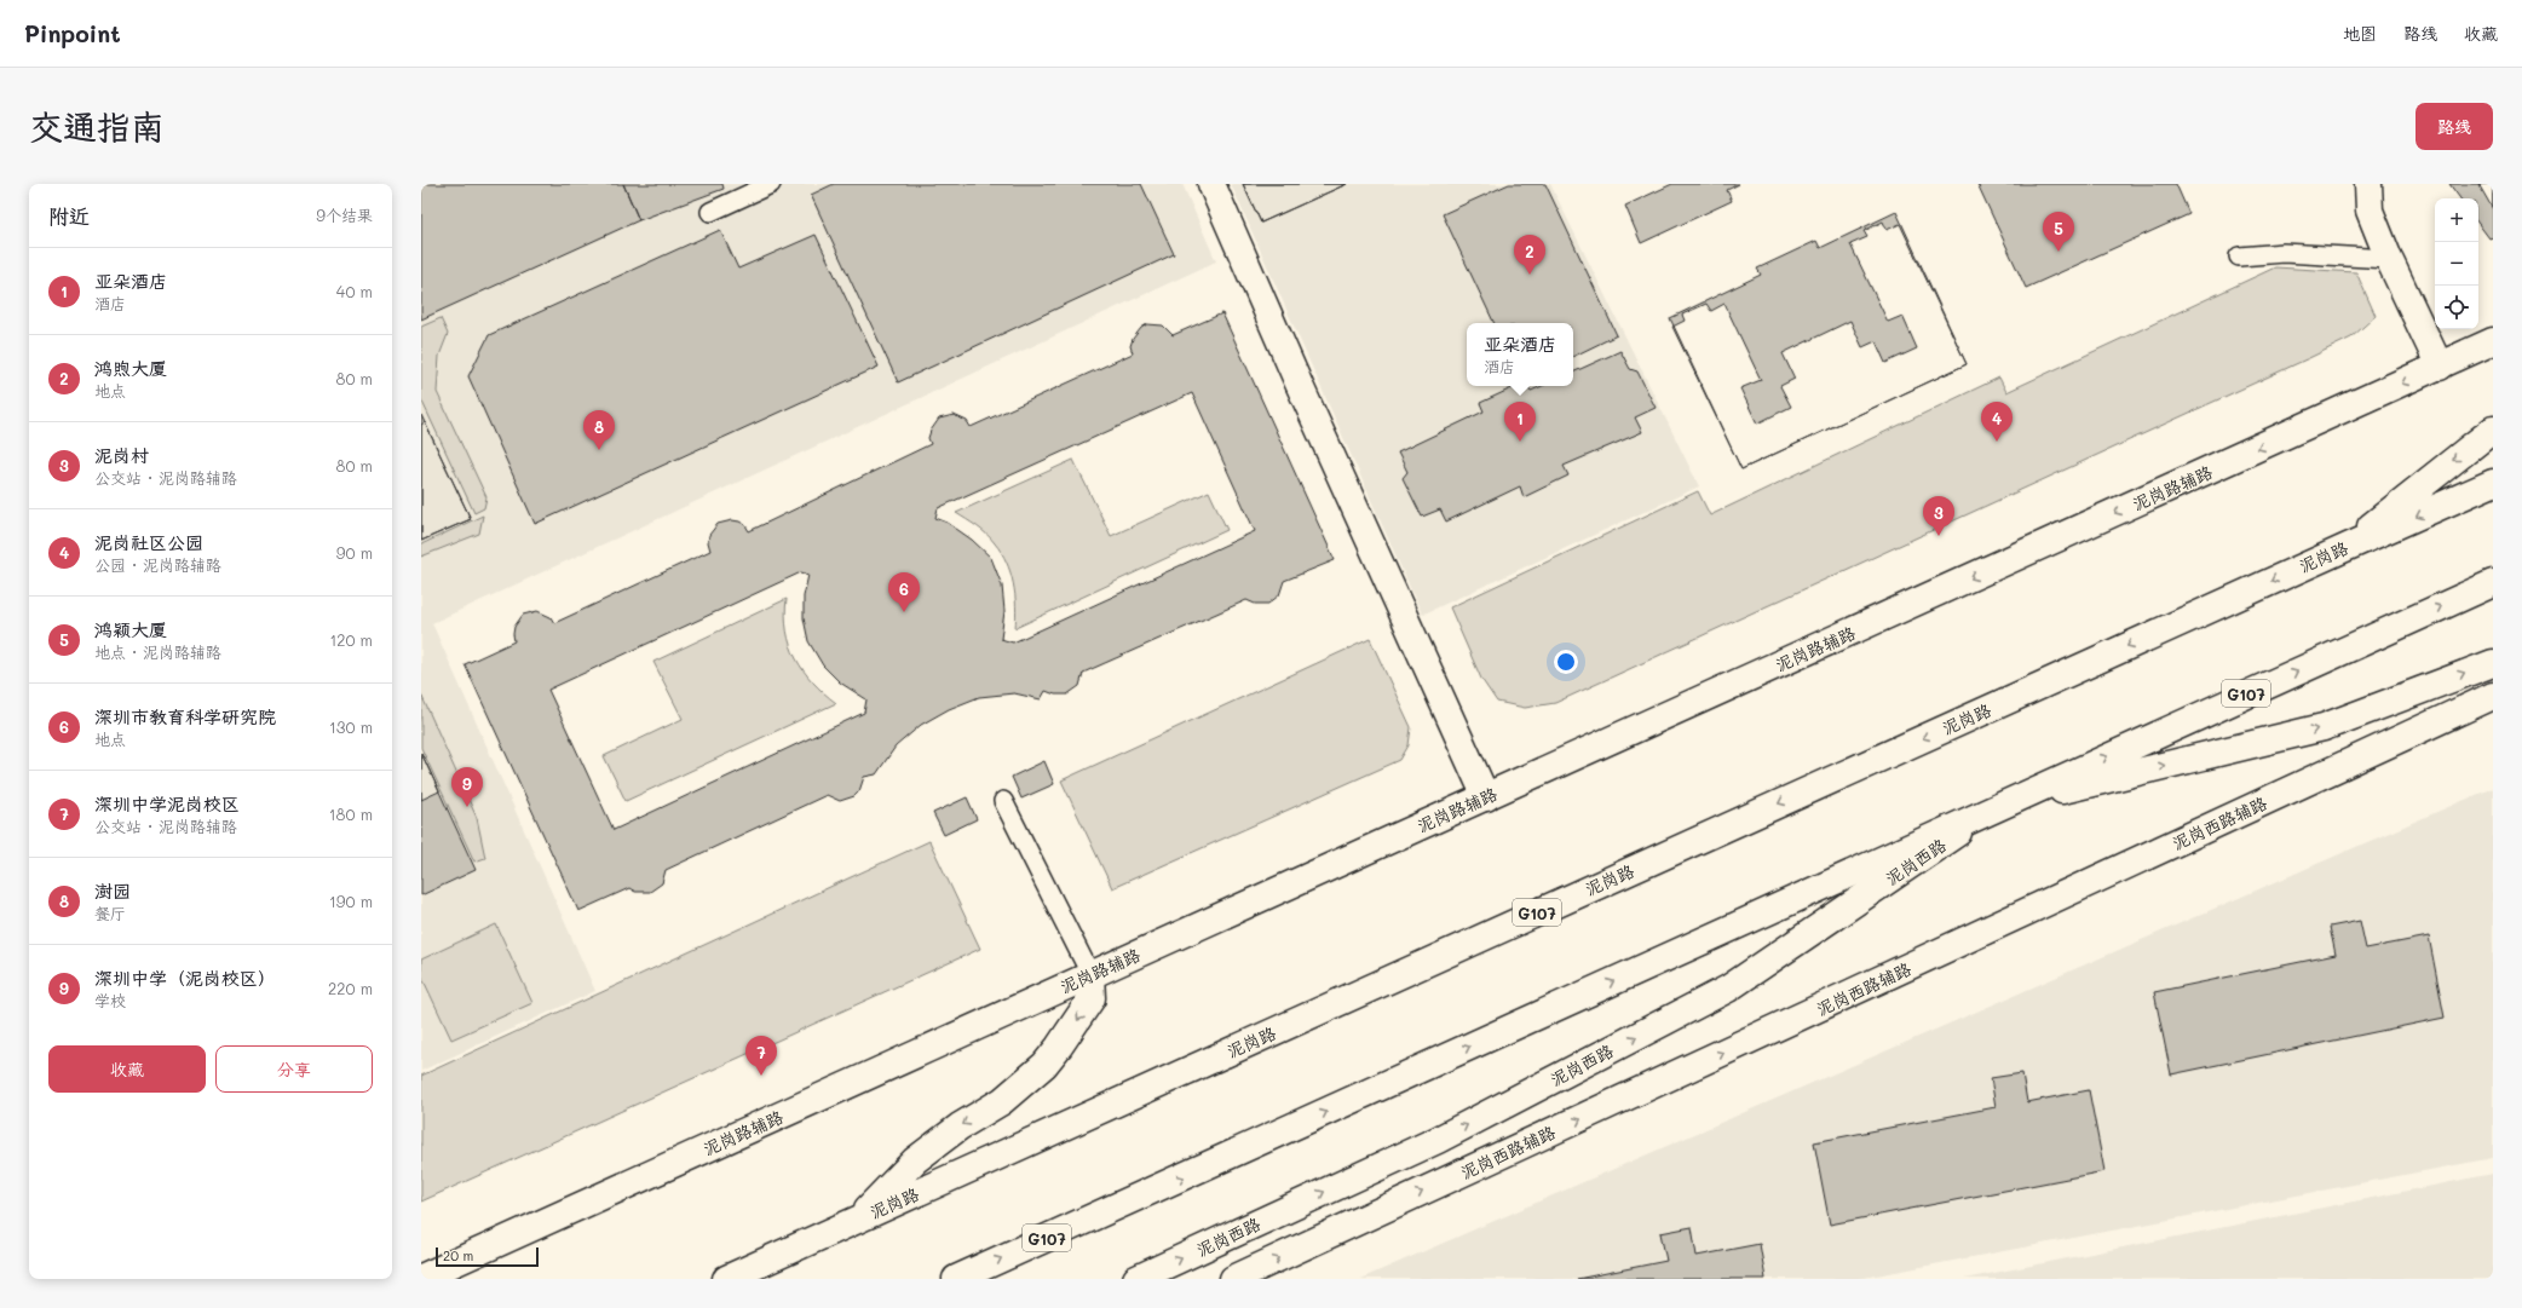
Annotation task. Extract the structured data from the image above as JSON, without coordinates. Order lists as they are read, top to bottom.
{
  "streets": {
    "main road": [
      "泥岗路辅路",
      "泥岗路",
      "G107",
      "泥岗西路辅路",
      "泥岗西路"
    ]
  },
  "crossings": [
    ["G107", "泥岗西路"]
  ],
  "scale_bar": "20 m",
  "page": {
    "header": "Pinpoint",
    "nav": ["地图", "路线", "收藏"],
    "buttons": [
      "路线",
      ["收藏", "分享"]
    ],
    "title": "交通指南",
    "heading": ["附近", "9个结果"],
    "map_buttons": ["+", "−"],
    "pins": [
      "5",
      "2",
      "1",
      "4",
      "8",
      "3",
      "6",
      "9",
      "7"
    ],
    "list": [
      {
        "mark": "1",
        "name": "亚朵酒店",
        "note": "酒店",
        "value": "40 m"
      },
      {
        "mark": "2",
        "name": "鸿煦大厦",
        "note": "地点",
        "value": "80 m"
      },
      {
        "mark": "3",
        "name": "泥岗村",
        "note": "公交站 · 泥岗路辅路",
        "value": "80 m"
      },
      {
        "mark": "4",
        "name": "泥岗社区公园",
        "note": "公园 · 泥岗路辅路",
        "value": "90 m"
      },
      {
        "mark": "5",
        "name": "鸿颖大厦",
        "note": "地点 · 泥岗路辅路",
        "value": "120 m"
      },
      {
        "mark": "6",
        "name": "深圳市教育科学研究院",
        "note": "地点",
        "value": "130 m"
      },
      {
        "mark": "7",
        "name": "深圳中学泥岗校区",
        "note": "公交站 · 泥岗路辅路",
        "value": "180 m"
      },
      {
        "mark": "8",
        "name": "澍园",
        "note": "餐厅",
        "value": "190 m"
      },
      {
        "mark": "9",
        "name": "深圳中学（泥岗校区）",
        "note": "学校",
        "value": "220 m"
      }
    ],
    "popup": ["亚朵酒店", "酒店"],
    "scale": "20 m"
  }
}
